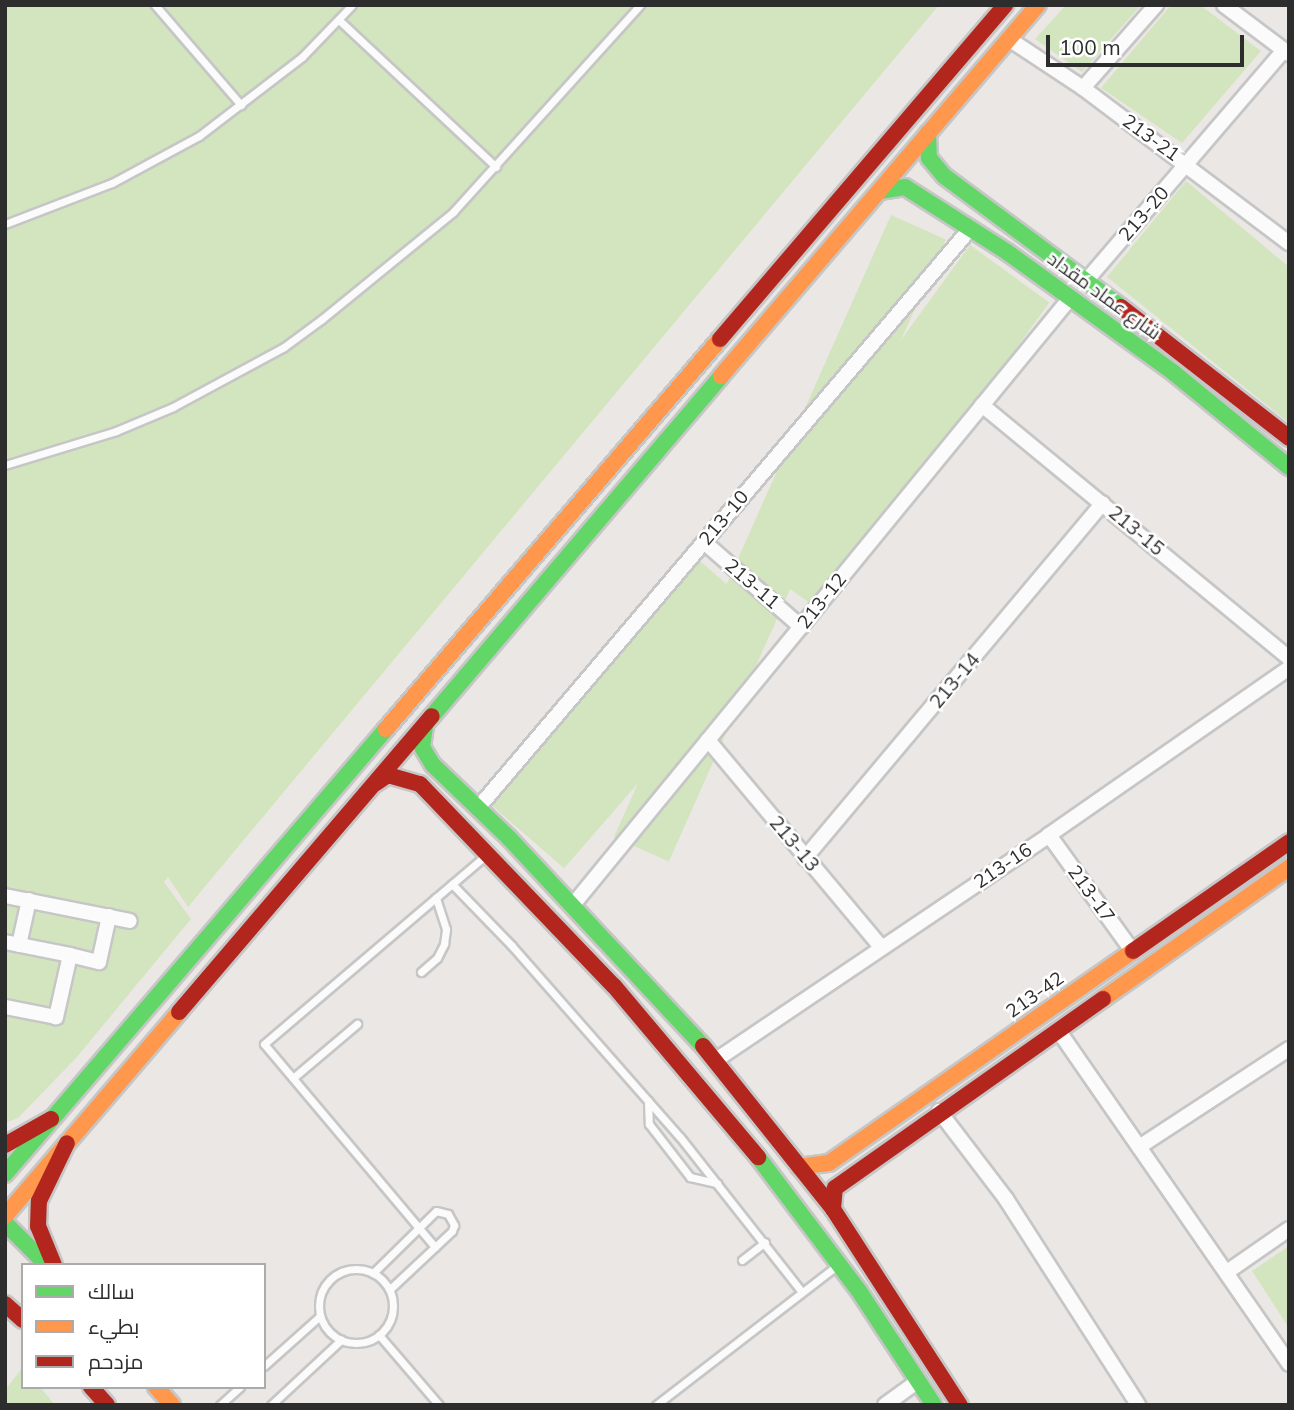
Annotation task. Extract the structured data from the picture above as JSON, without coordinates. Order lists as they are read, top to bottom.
{
  "streets": {
    "main road": ["شارع عماد مقداد", "213-42"],
    "street": [
      "213-21",
      "213-20",
      "213-10",
      "213-15",
      "213-11",
      "213-12",
      "213-14",
      "213-13",
      "213-16",
      "213-17"
    ]
  },
  "crossings": [
    ["213-21", "213-20"],
    ["213-20", "شارع عماد مقداد"],
    ["شارع عماد مقداد", "213-10"],
    ["شارع عماد مقداد", "213-12"],
    ["213-10", "213-11"],
    ["213-15", "213-12"],
    ["213-15", "213-14"],
    ["213-11", "213-12"],
    ["213-12", "213-13"],
    ["213-14", "213-13"],
    ["213-13", "213-16"],
    ["213-16", "213-17"],
    ["213-17", "213-42"]
  ],
  "legend": ["سالك", "بطيء", "مزدحم"],
  "scale_bar": "100 m"
}
